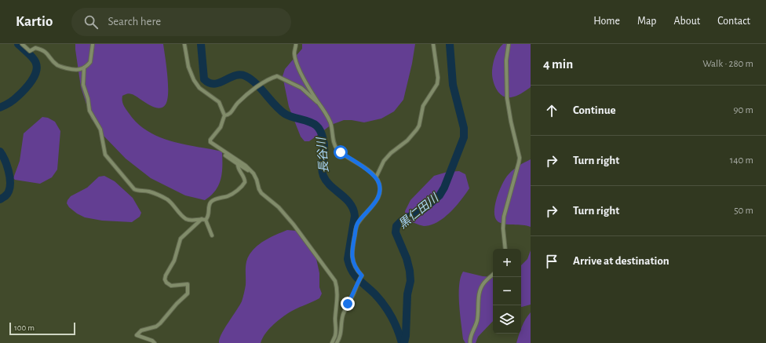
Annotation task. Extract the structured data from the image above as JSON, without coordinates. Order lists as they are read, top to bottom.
{
  "water": ["長谷川", "黒仁田川"],
  "scale_bar": "100 m",
  "page": {
    "header": "Kartio",
    "search": "Search here",
    "nav": [
      "Home",
      "Map",
      "About",
      "Contact"
    ],
    "heading": ["4 min", "Walk · 280 m"],
    "list": [
      ["Continue", "90 m"],
      ["Turn right", "140 m"],
      ["Turn right", "50 m"],
      "Arrive at destination"
    ],
    "map_buttons": ["+", "−"],
    "scale": "100 m"
  }
}
